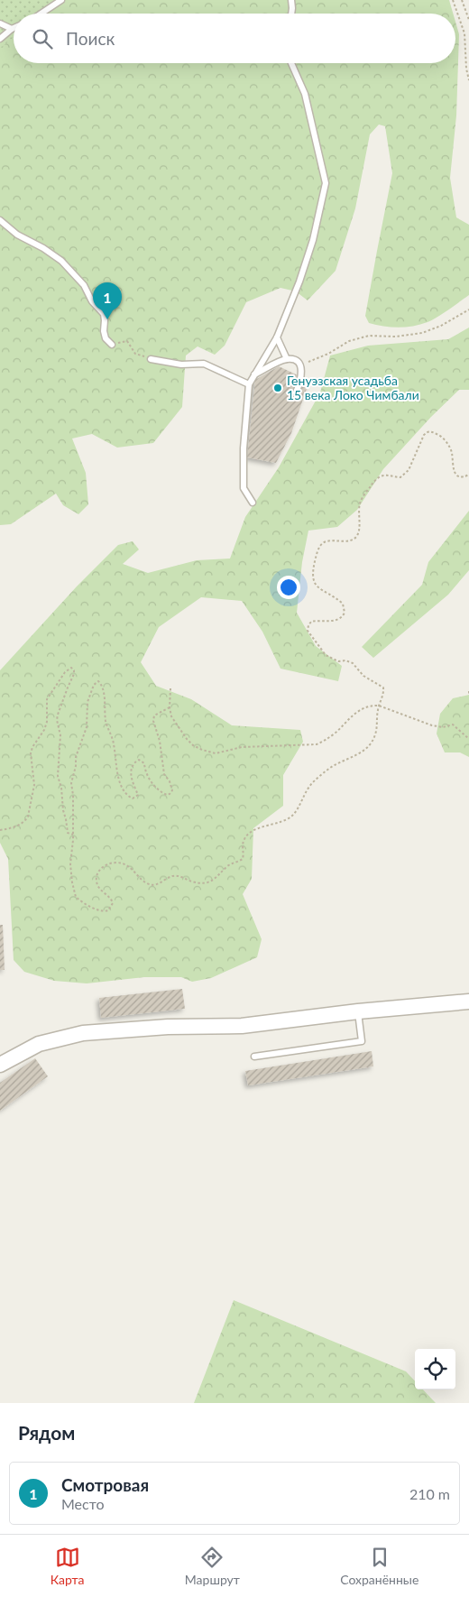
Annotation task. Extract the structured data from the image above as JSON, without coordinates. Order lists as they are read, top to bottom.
{
  "places": ["Генуэзская усадьба 15 века Локо Чимбали"],
  "page": {
    "search": "Поиск",
    "pins": "1",
    "heading": "Рядом",
    "list": [
      {
        "mark": "1",
        "name": "Смотровая",
        "note": "Место",
        "value": "210 m"
      }
    ],
    "nav": ["Карта", "Маршрут", "Сохранённые"]
  }
}
